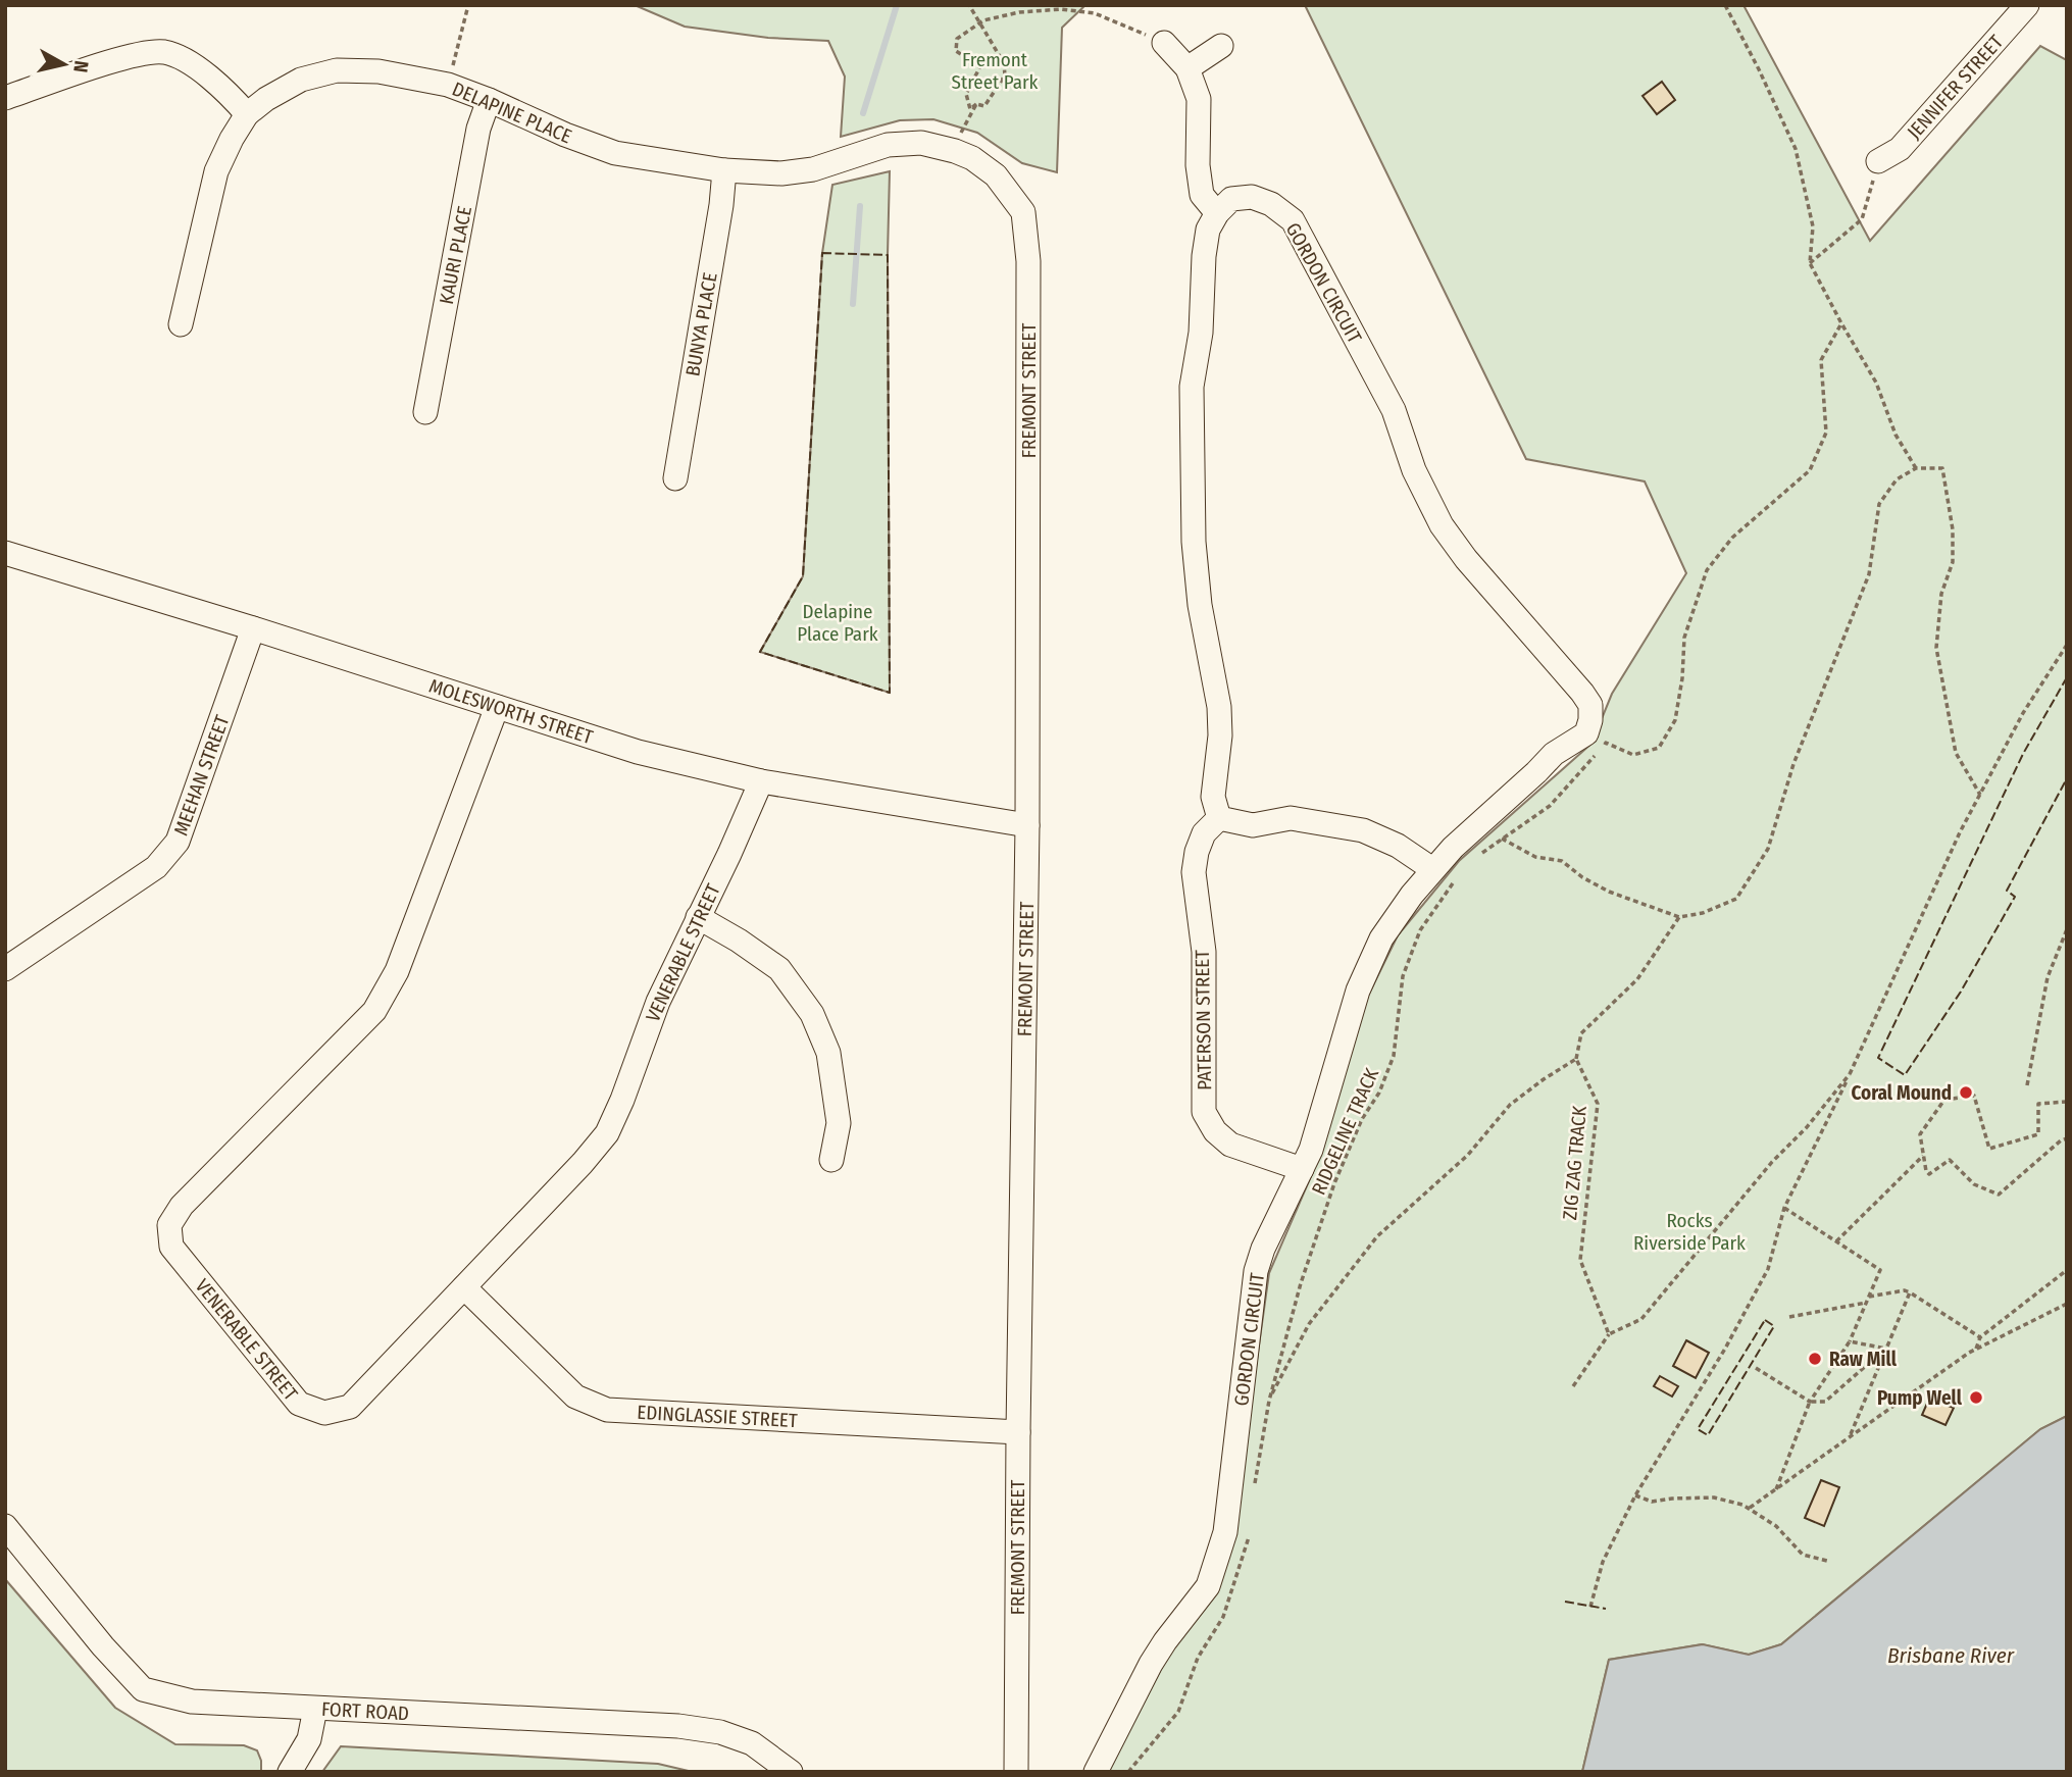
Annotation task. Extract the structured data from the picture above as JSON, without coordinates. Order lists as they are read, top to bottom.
{
  "streets": {
    "street": [
      "JENNIFER STREET",
      "DELAPINE PLACE",
      "KAURI PLACE",
      "GORDON CIRCUIT",
      "BUNYA PLACE",
      "FREMONT STREET",
      "MOLESWORTH STREET",
      "MEEHAN STREET",
      "VENERABLE STREET",
      "PATERSON STREET",
      "EDINGLASSIE STREET",
      "FORT ROAD"
    ],
    "path": ["RIDGELINE TRACK", "ZIG ZAG TRACK"]
  },
  "crossings": [
    ["DELAPINE PLACE", "KAURI PLACE"],
    ["DELAPINE PLACE", "BUNYA PLACE"],
    ["DELAPINE PLACE", "FREMONT STREET"],
    ["GORDON CIRCUIT", "PATERSON STREET"],
    ["FREMONT STREET", "MOLESWORTH STREET"],
    ["FREMONT STREET", "EDINGLASSIE STREET"],
    ["MOLESWORTH STREET", "MEEHAN STREET"],
    ["MOLESWORTH STREET", "VENERABLE STREET"],
    ["VENERABLE STREET", "EDINGLASSIE STREET"]
  ],
  "water": ["Brisbane River"],
  "parks": ["Fremont Street Park", "Delapine Place Park", "Rocks Riverside Park"],
  "places": ["Coral Mound", "Raw Mill", "Pump Well"],
  "north": "right"
}
